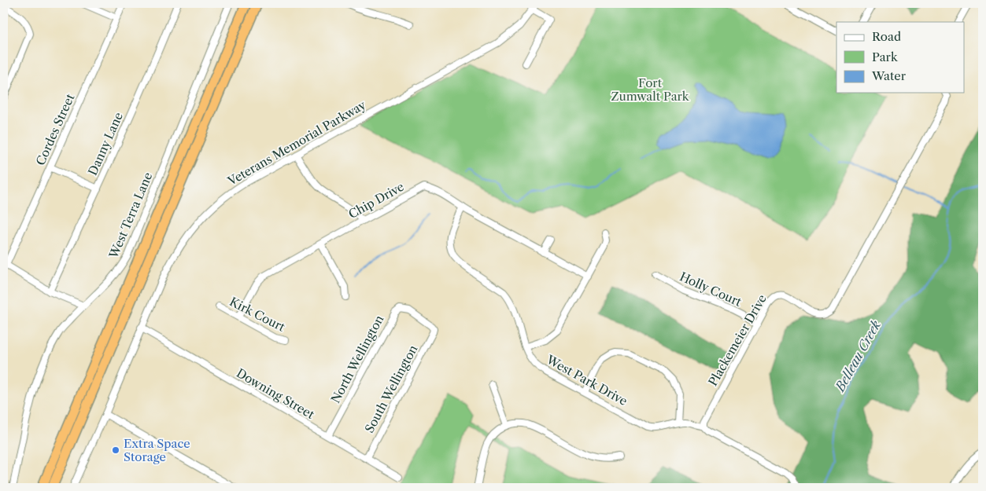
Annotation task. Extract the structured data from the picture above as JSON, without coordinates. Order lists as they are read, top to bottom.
{
  "streets": {
    "street": [
      "Cordes Street",
      "Veterans Memorial Parkway",
      "Danny Lane",
      "Chip Drive",
      "West Terra Lane",
      "Holly Court",
      "Kirk Court",
      "Plackemeier Drive",
      "North Wellington",
      "West Park Drive",
      "South Wellington",
      "Downing Street"
    ]
  },
  "crossings": [
    ["Veterans Memorial Parkway", "Downing Street"],
    ["Chip Drive", "Kirk Court"],
    ["Holly Court", "Plackemeier Drive"],
    ["Plackemeier Drive", "West Park Drive"],
    ["North Wellington", "South Wellington"],
    ["North Wellington", "Downing Street"],
    ["South Wellington", "Downing Street"]
  ],
  "water": ["Belleau Creek"],
  "parks": ["Fort Zumwalt Park"],
  "places": ["Extra Space Storage"],
  "legend": ["Road", "Park", "Water"]
}
